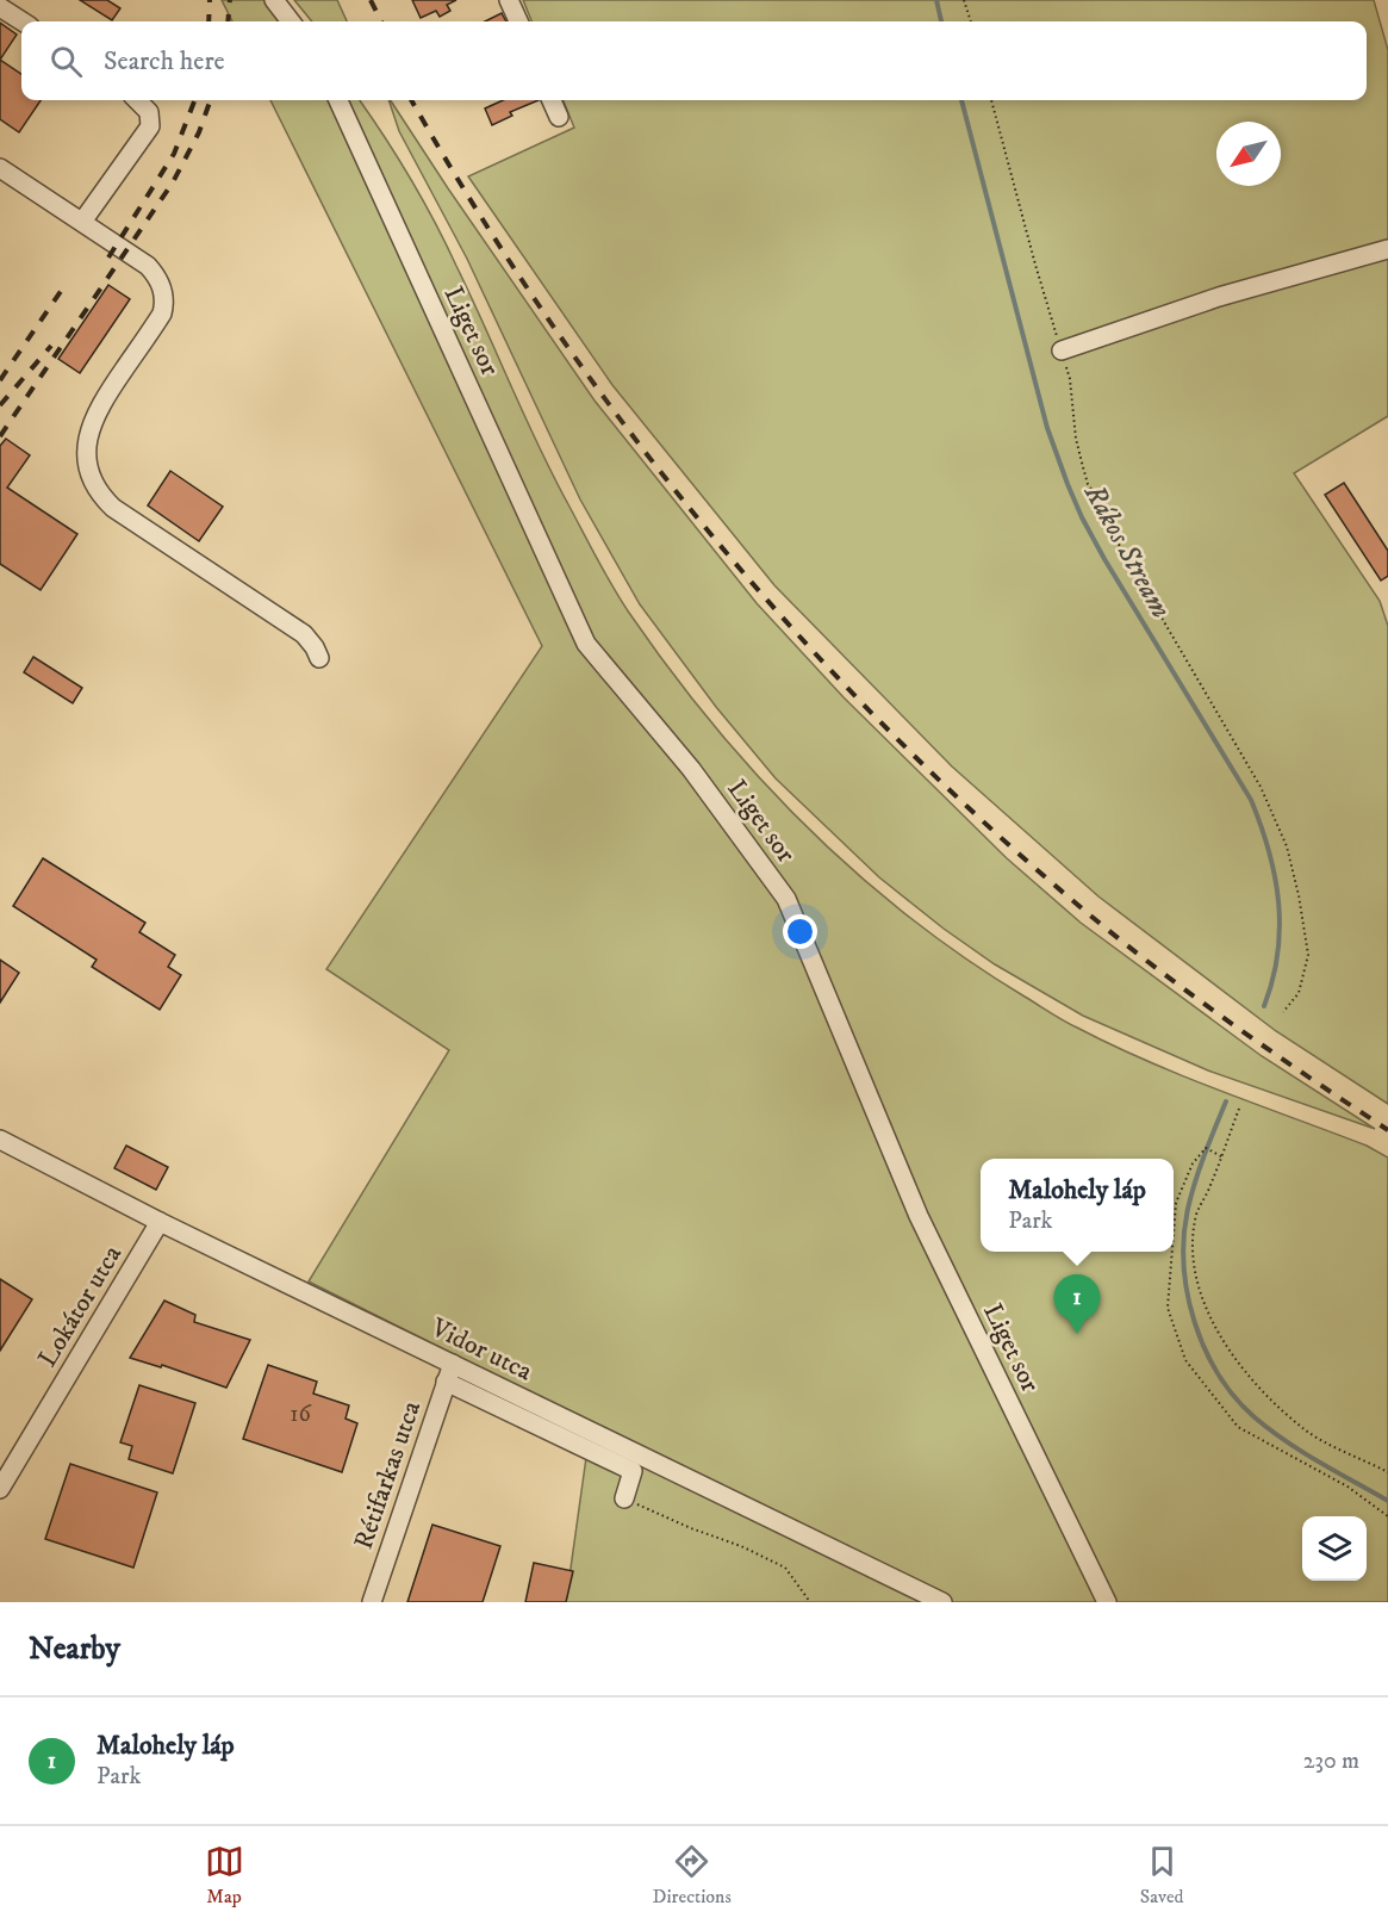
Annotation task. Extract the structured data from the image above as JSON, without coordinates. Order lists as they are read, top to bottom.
{
  "streets": {
    "street": [
      "Liget sor",
      "Lokátor utca",
      "Vidor utca",
      "Rétifarkas utca"
    ]
  },
  "crossings": [
    ["Lokátor utca", "Vidor utca"],
    ["Vidor utca", "Rétifarkas utca"]
  ],
  "water": ["Rákos Stream"],
  "house_numbers": ["16"],
  "north": "bottom left",
  "page": {
    "search": "Search here",
    "popup": ["Malohely láp", "Park"],
    "pins": "1",
    "heading": "Nearby",
    "list": [
      {
        "mark": "1",
        "name": "Malohely láp",
        "note": "Park",
        "value": "230 m"
      }
    ],
    "nav": ["Map", "Directions", "Saved"]
  }
}
